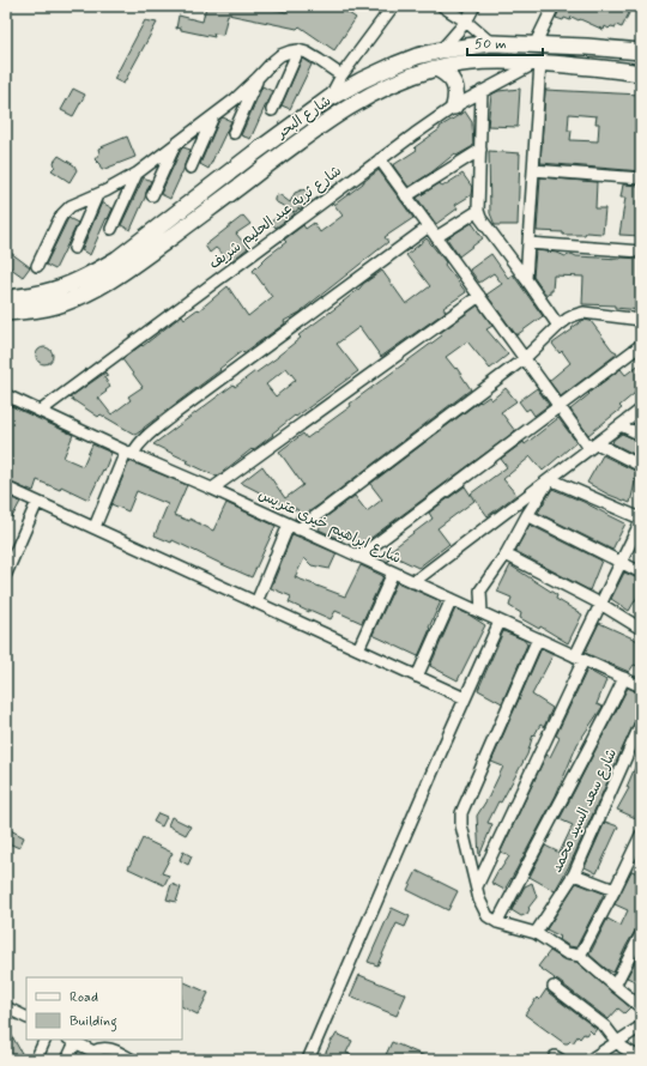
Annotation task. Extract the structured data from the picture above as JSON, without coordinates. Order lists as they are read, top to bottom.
{
  "streets": {
    "main road": ["شارع البحر"],
    "street": ["شارع ثريه عبد الحليم شريف", "شارع ابراهيم خيرى عتريس", "شارع سعد السيد محمد"]
  },
  "crossings": [
    ["شارع البحر", "شارع ثريه عبد الحليم شريف"],
    ["شارع ثريه عبد الحليم شريف", "شارع ابراهيم خيرى عتريس"]
  ],
  "legend": ["Road", "Building"],
  "scale_bar": "50 m"
}
